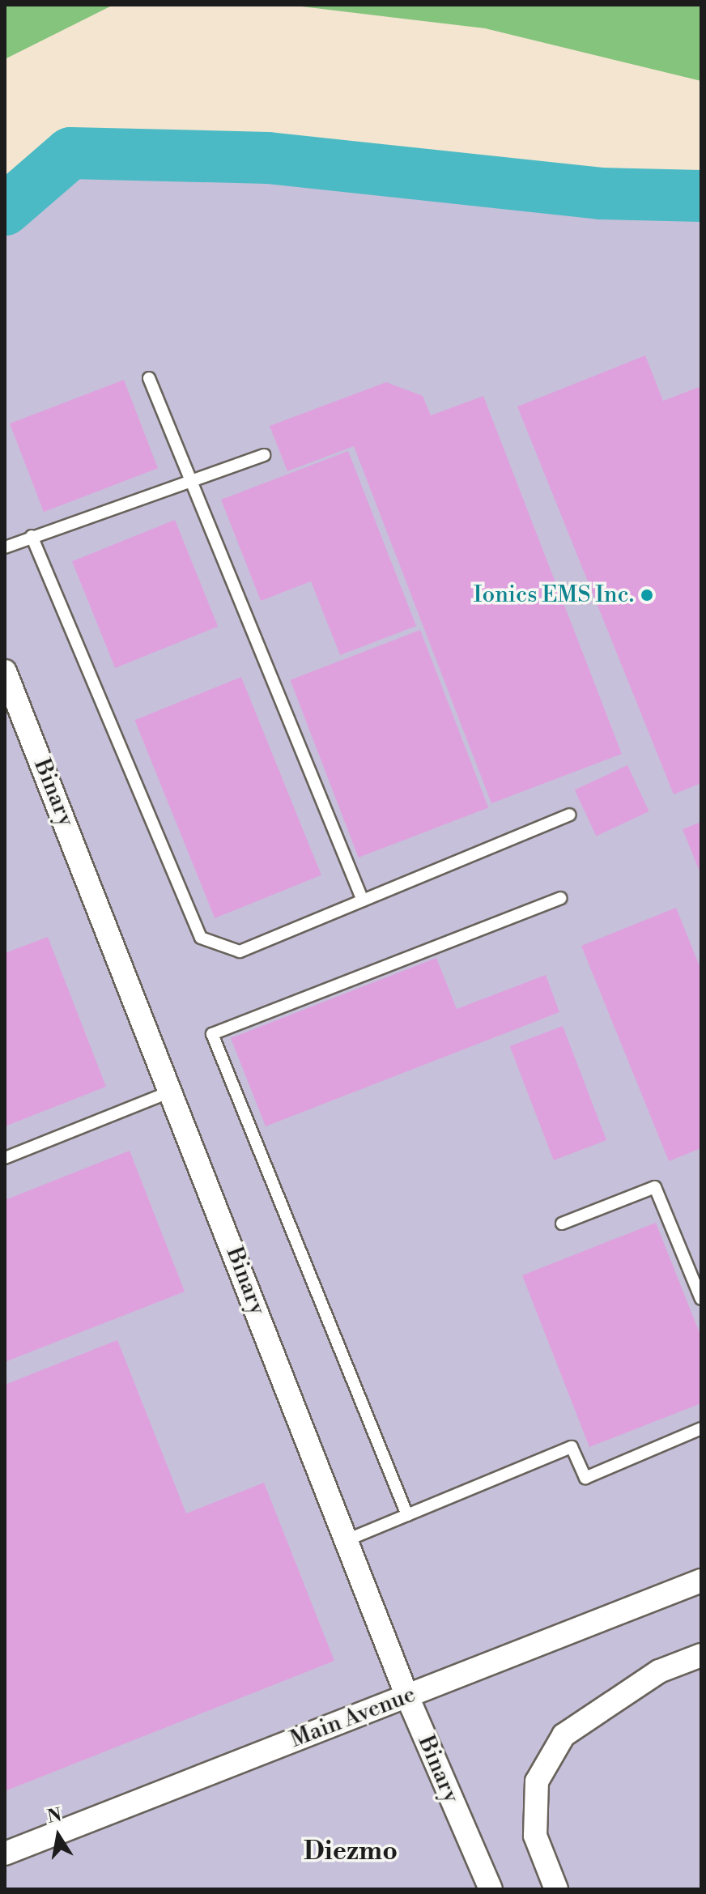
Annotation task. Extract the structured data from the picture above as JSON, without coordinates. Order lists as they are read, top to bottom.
{
  "streets": {
    "street": ["Binary", "Main Avenue"]
  },
  "crossings": [
    ["Binary", "Main Avenue"]
  ],
  "districts": ["Diezmo"],
  "places": ["Ionics EMS Inc."],
  "north": "top"
}
